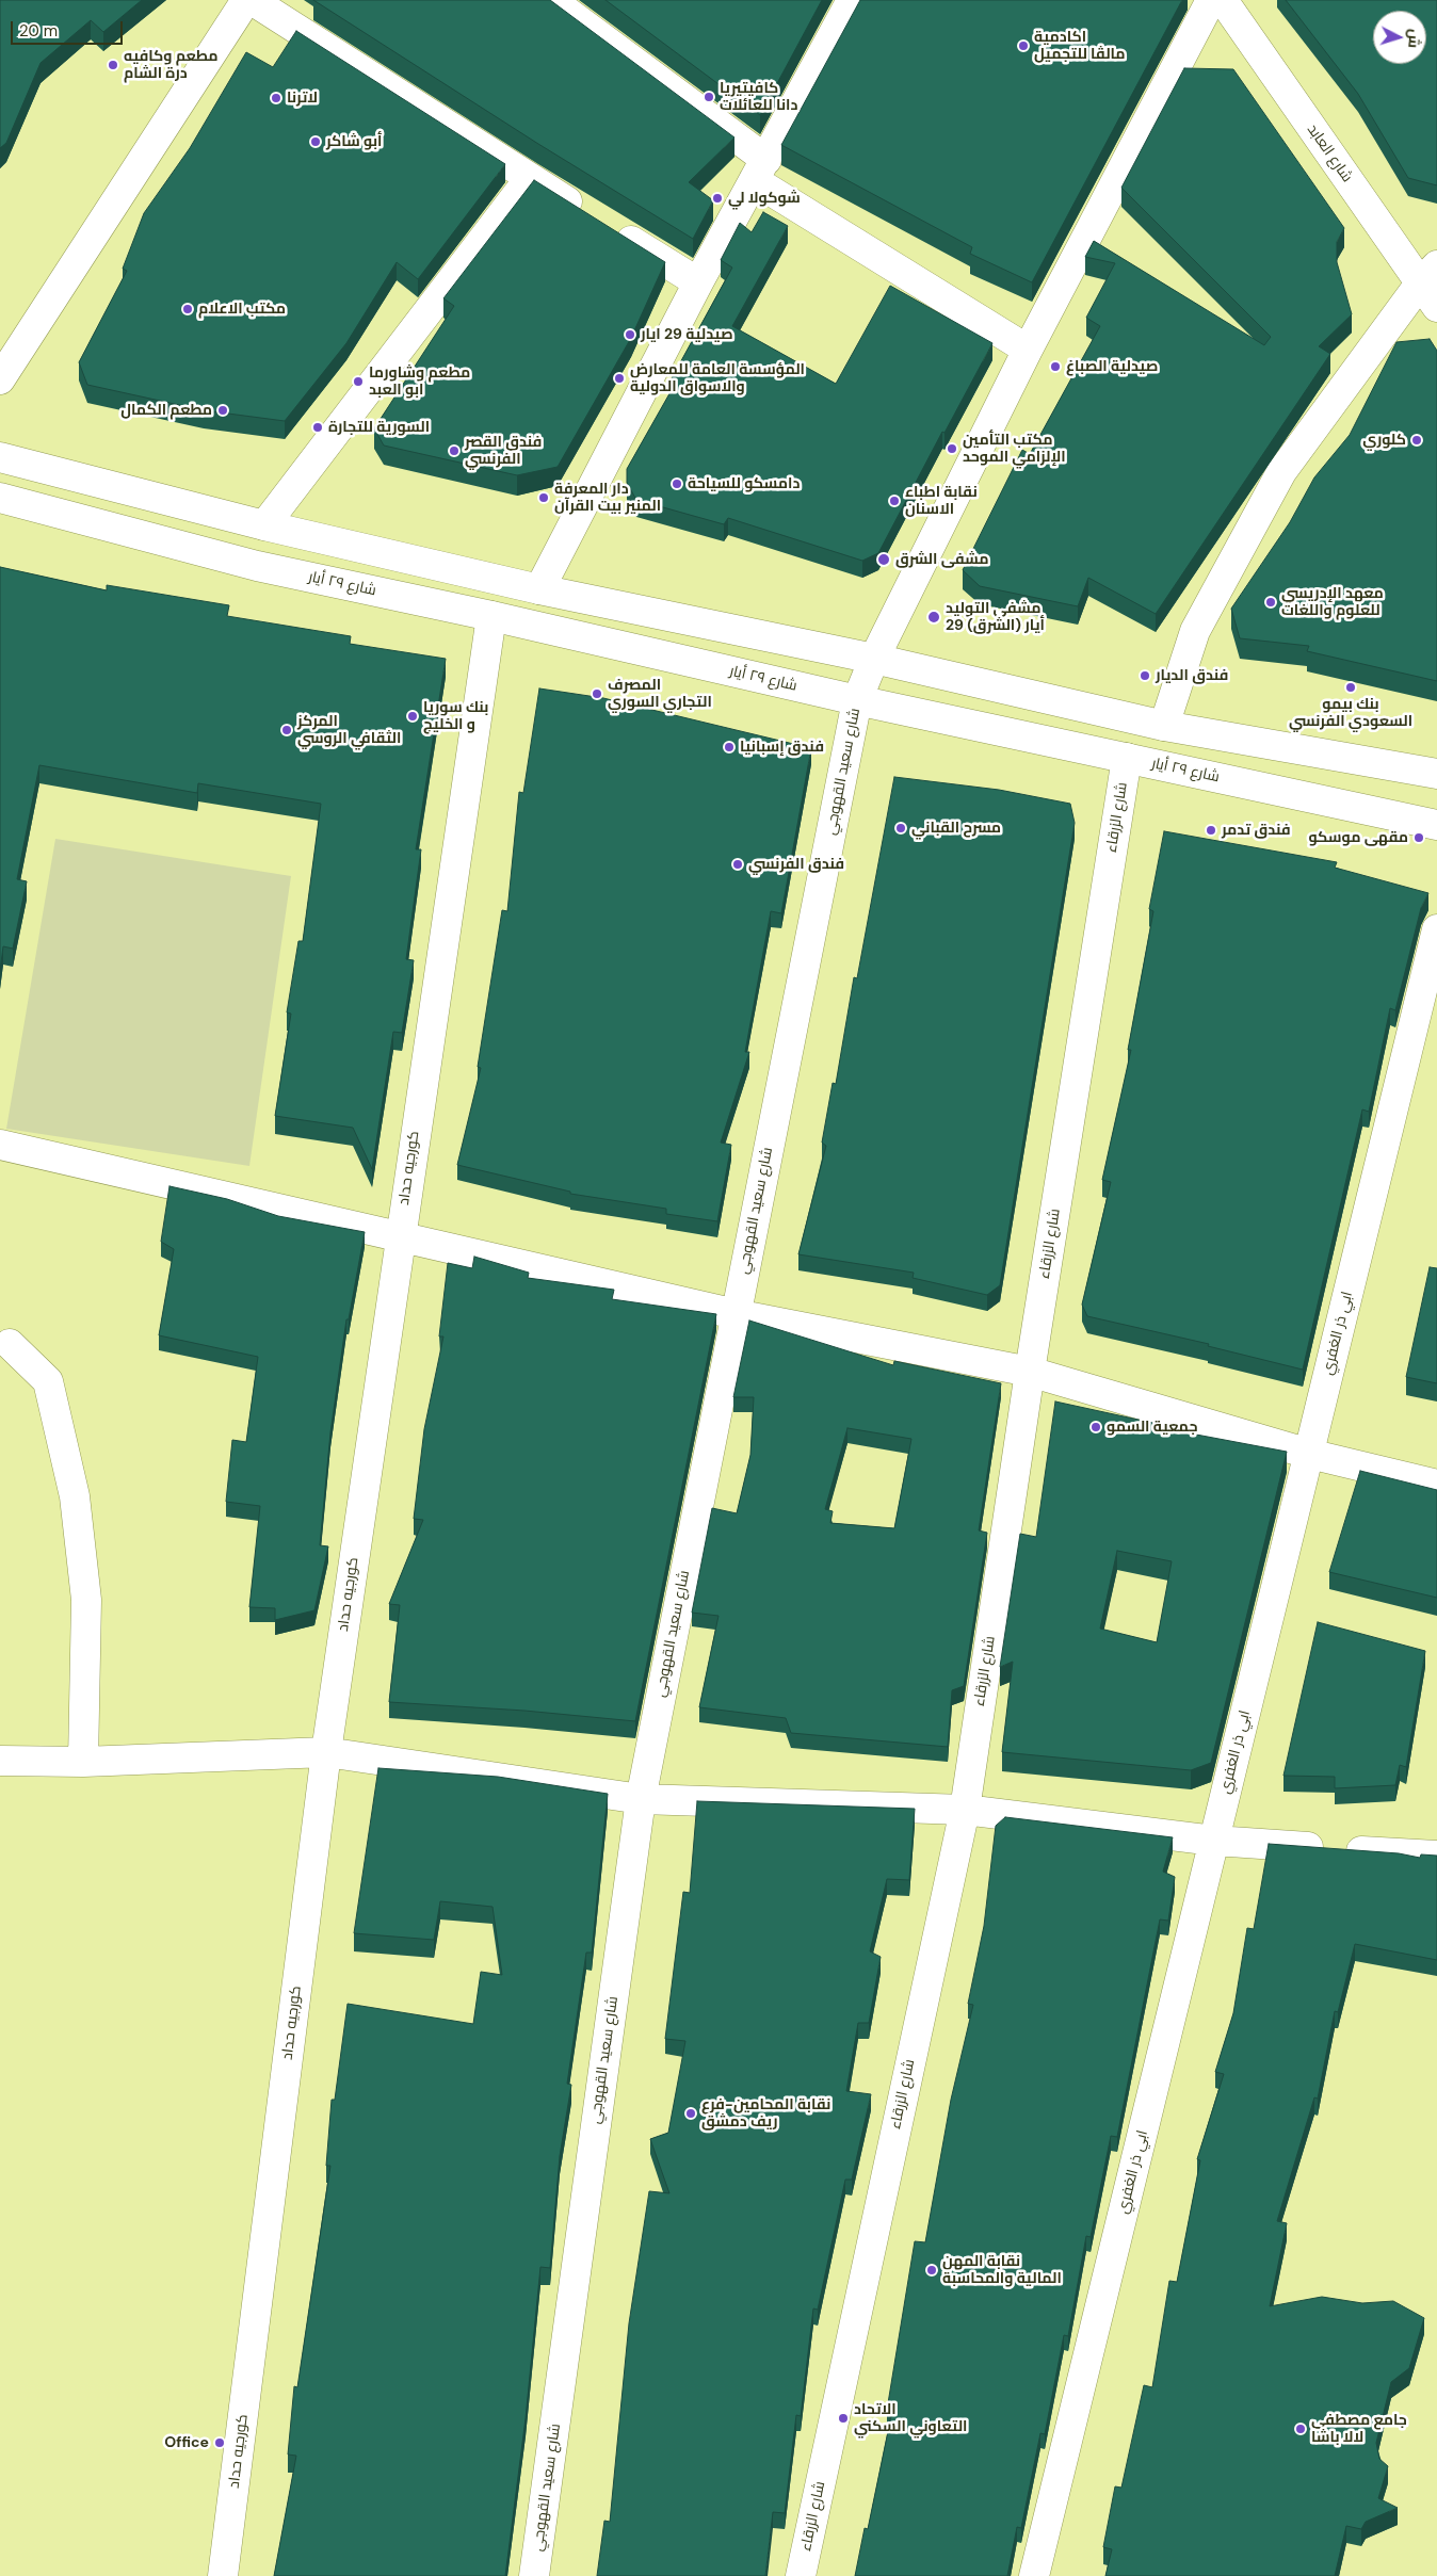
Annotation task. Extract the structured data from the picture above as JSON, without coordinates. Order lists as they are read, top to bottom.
{
  "streets": {
    "street": [
      "شارع العابد",
      "شارع ٢٩ أيار",
      "شارع سعيد القهوجي",
      "شارع الزرقاء",
      "كورجيه حداد",
      "ابي ذر الغفري"
    ]
  },
  "crossings": [
    ["شارع ٢٩ أيار", "شارع سعيد القهوجي"],
    ["شارع ٢٩ أيار", "شارع الزرقاء"],
    ["شارع ٢٩ أيار", "كورجيه حداد"]
  ],
  "places": [
    "اكادمية مالڤا للتجميل",
    "مطعم وكافيه درة الشام",
    "كافيتيريا دانا للعائلات",
    "لاترنا",
    "أبو شاكر",
    "شوكولا لي",
    "مكتب الاعلام",
    "صيدلية 29 ايار",
    "صيدلية الصباغ",
    "المؤسسة العامة للمعارض والاسواق الدولية",
    "مطعم وشاورما ابو العبد",
    "مطعم الكمال",
    "السورية للتجارة",
    "كلوري",
    "مكتب التأمين الإلزامي الموحد",
    "فندق القصر الفرنسي",
    "دامسكو للسياحة",
    "دار المعرفة المنير بيت القرآن",
    "نقابة اطباء الاسنان",
    "مشفى الشرق",
    "معهد الإدريسي للعلوم واللغات",
    "مشفى التوليد 29 أيار (الشرق)",
    "فندق الديار",
    "بنك بيمو السعودي الفرنسي",
    "المصرف التجاري السوري",
    "بنك سوريا و الخليج",
    "المركز الثقافي الروسي",
    "فندق إسبانيا",
    "مسرح القباني",
    "فندق تدمر",
    "مقهى موسكو",
    "فندق الفرنسي",
    "جمعية السمو",
    "نقابة المحامين-فرع ريف دمشق",
    "نقابة المهن المالية والمحاسبة",
    "الاتحاد التعاوني السكني",
    "جامع مصطفى لالا باشا",
    "Office"
  ],
  "scale_bar": "20 m",
  "north": "right"
}
